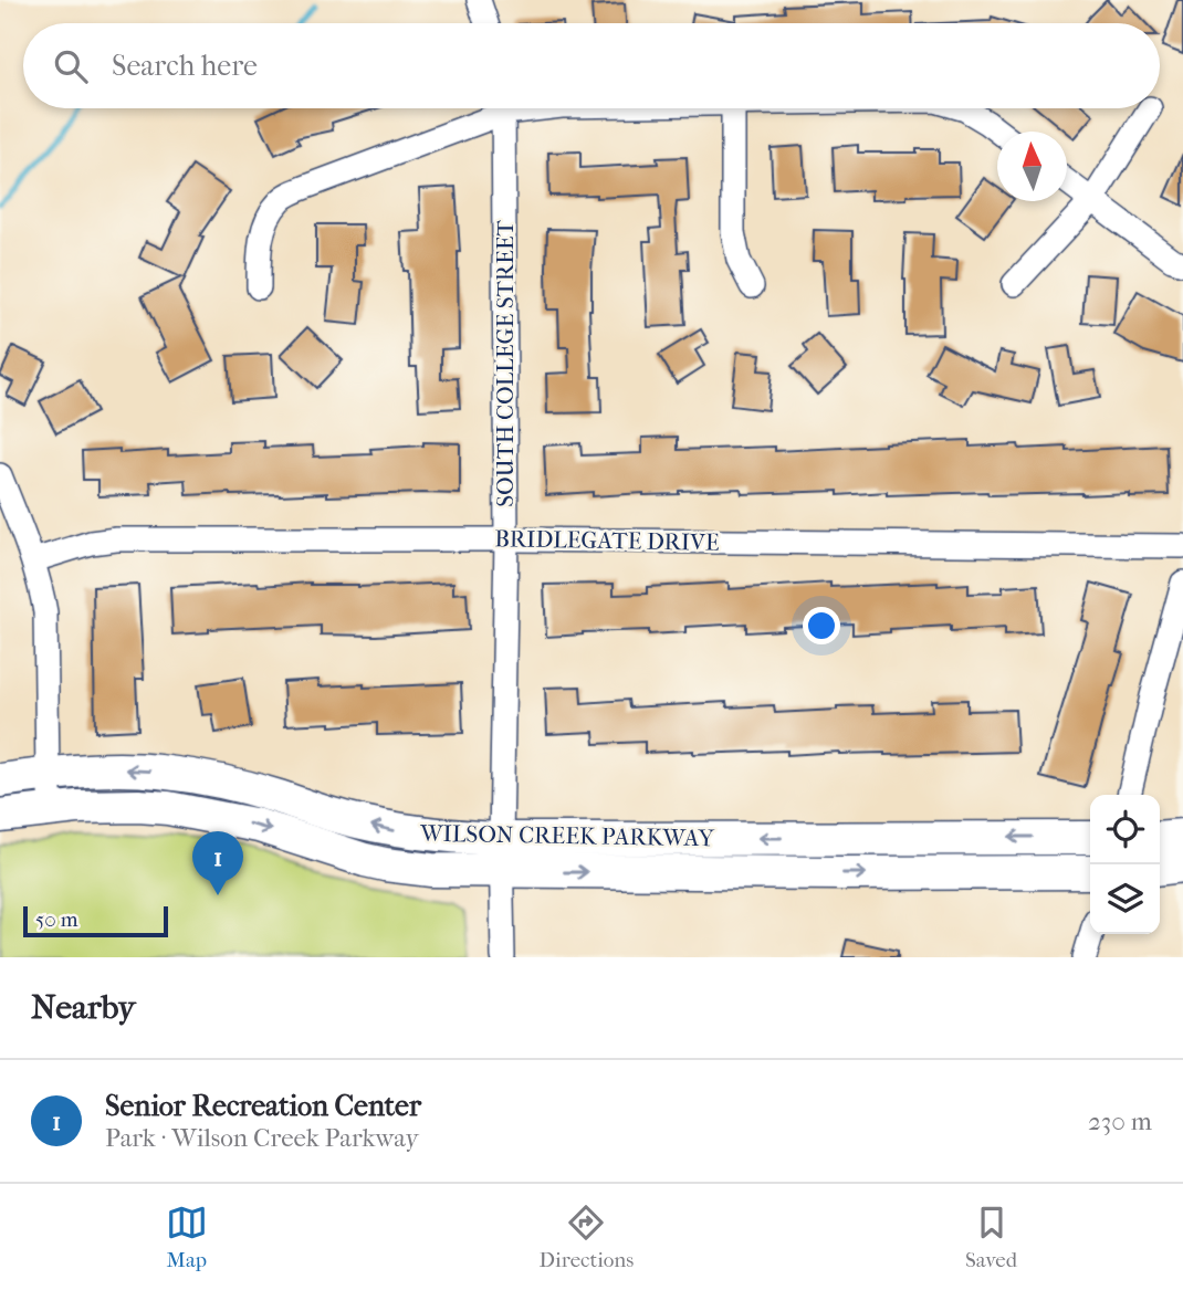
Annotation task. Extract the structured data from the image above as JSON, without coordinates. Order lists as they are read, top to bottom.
{
  "streets": {
    "main road": ["WILSON CREEK PARKWAY"],
    "street": ["SOUTH COLLEGE STREET", "BRIDLEGATE DRIVE"]
  },
  "crossings": [
    ["SOUTH COLLEGE STREET", "BRIDLEGATE DRIVE"],
    ["SOUTH COLLEGE STREET", "WILSON CREEK PARKWAY"]
  ],
  "scale_bar": "50 m",
  "north": "top",
  "page": {
    "search": "Search here",
    "pins": "1",
    "scale": "50 m",
    "heading": "Nearby",
    "list": [
      {
        "mark": "1",
        "name": "Senior Recreation Center",
        "note": "Park · Wilson Creek Parkway",
        "value": "230 m"
      }
    ],
    "nav": ["Map", "Directions", "Saved"]
  }
}
